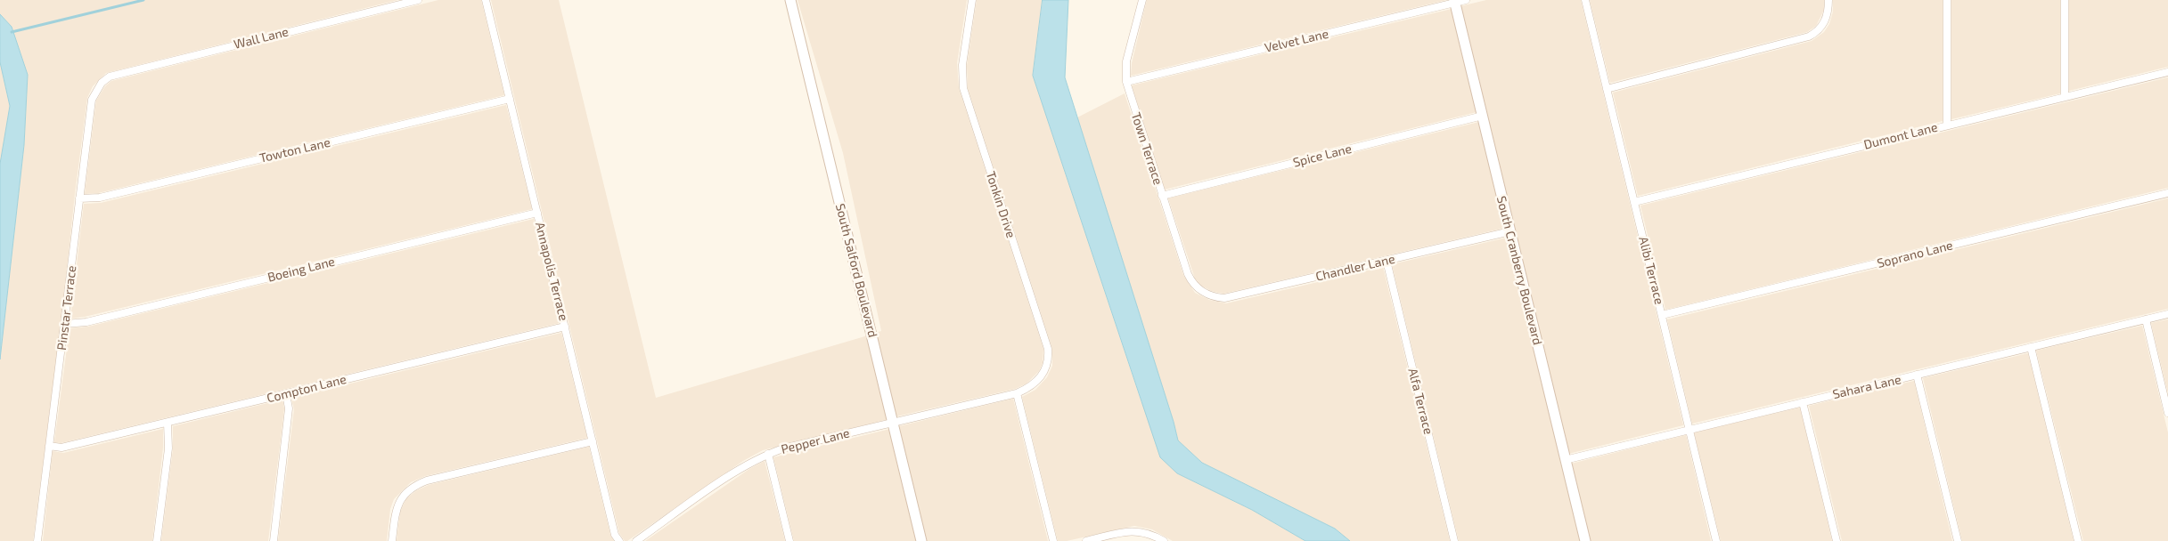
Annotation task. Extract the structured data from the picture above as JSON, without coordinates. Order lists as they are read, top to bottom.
{
  "streets": {
    "street": [
      "Wall Lane",
      "Velvet Lane",
      "Dumont Lane",
      "Town Terrace",
      "Towton Lane",
      "Spice Lane",
      "Tonkin Drive",
      "Soprano Lane",
      "Chandler Lane",
      "Boeing Lane",
      "South Salford Boulevard",
      "South Cranberry Boulevard",
      "Alibi Terrace",
      "Annapolis Terrace",
      "Pinstar Terrace",
      "Sahara Lane",
      "Compton Lane",
      "Alfa Terrace",
      "Pepper Lane"
    ]
  },
  "crossings": [
    ["Wall Lane", "Pinstar Terrace"],
    ["Velvet Lane", "Town Terrace"],
    ["Velvet Lane", "South Cranberry Boulevard"],
    ["Dumont Lane", "Alibi Terrace"],
    ["Town Terrace", "Spice Lane"],
    ["Town Terrace", "Chandler Lane"],
    ["Towton Lane", "Annapolis Terrace"],
    ["Towton Lane", "Pinstar Terrace"],
    ["Spice Lane", "South Cranberry Boulevard"],
    ["Tonkin Drive", "Pepper Lane"],
    ["Soprano Lane", "Alibi Terrace"],
    ["Chandler Lane", "South Cranberry Boulevard"],
    ["Chandler Lane", "Alfa Terrace"],
    ["Boeing Lane", "Annapolis Terrace"],
    ["Boeing Lane", "Pinstar Terrace"],
    ["South Salford Boulevard", "Pepper Lane"],
    ["South Cranberry Boulevard", "Sahara Lane"],
    ["Alibi Terrace", "Sahara Lane"],
    ["Annapolis Terrace", "Compton Lane"],
    ["Pinstar Terrace", "Compton Lane"]
  ]
}
